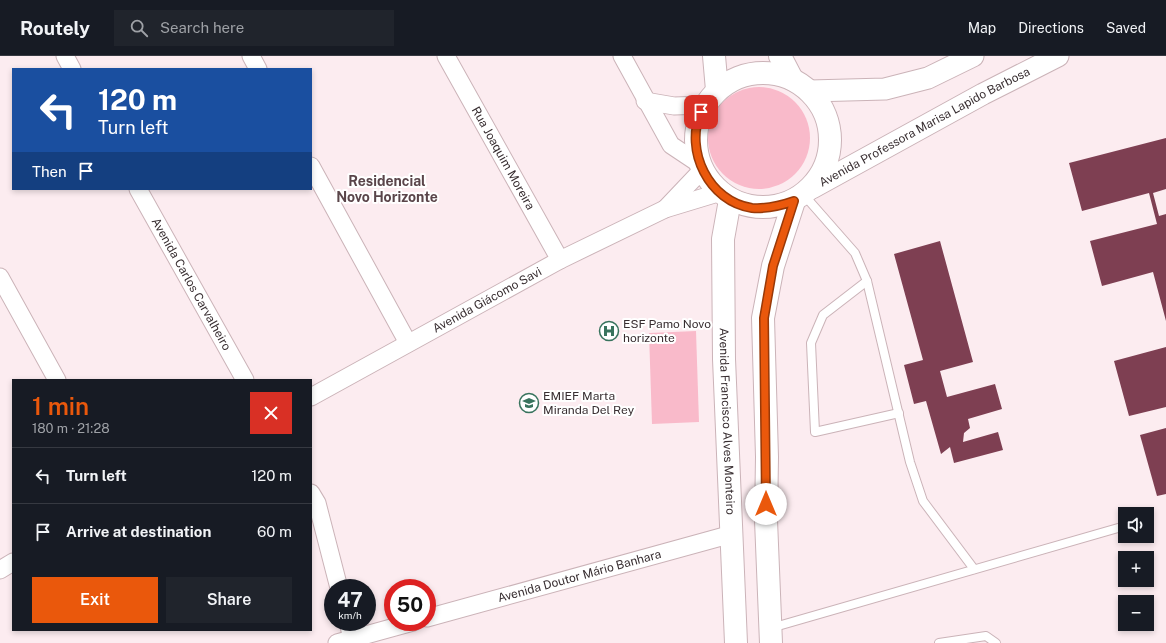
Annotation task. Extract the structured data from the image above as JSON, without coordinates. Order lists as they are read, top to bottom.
{
  "streets": {
    "main road": ["Avenida Francisco Alves Monteiro"],
    "street": [
      "Avenida Professora Marisa Lapido Barbosa",
      "Rua Joaquim Moreira",
      "Avenida Carlos Carvalheiro",
      "Avenida Giácomo Savi",
      "Avenida Doutor Mário Banhara"
    ]
  },
  "crossings": [
    ["Avenida Professora Marisa Lapido Barbosa", "Avenida Giácomo Savi"],
    ["Avenida Professora Marisa Lapido Barbosa", "Avenida Francisco Alves Monteiro"],
    ["Rua Joaquim Moreira", "Avenida Giácomo Savi"],
    ["Avenida Giácomo Savi", "Avenida Francisco Alves Monteiro"],
    ["Avenida Francisco Alves Monteiro", "Avenida Doutor Mário Banhara"]
  ],
  "districts": ["Residencial Novo Horizonte"],
  "places": {
    "hospital": ["ESF Pamo Novo horizonte"],
    "school or university": ["EMIEF Marta Miranda Del Rey"]
  },
  "page": {
    "header": "Routely",
    "search": "Search here",
    "nav": ["Map", "Directions", "Saved"],
    "turn": ["120 m", "Turn left"],
    "then": "Then",
    "heading": ["1 min", "180 m · 21:28"],
    "list": [
      {
        "name": "Turn left",
        "value": "120 m"
      },
      {
        "name": "Arrive at destination",
        "value": "60 m"
      }
    ],
    "map_buttons": ["+", "−"],
    "buttons": ["Exit", "Share"],
    "speed": "47 km/h",
    "limit": "50"
  }
}
